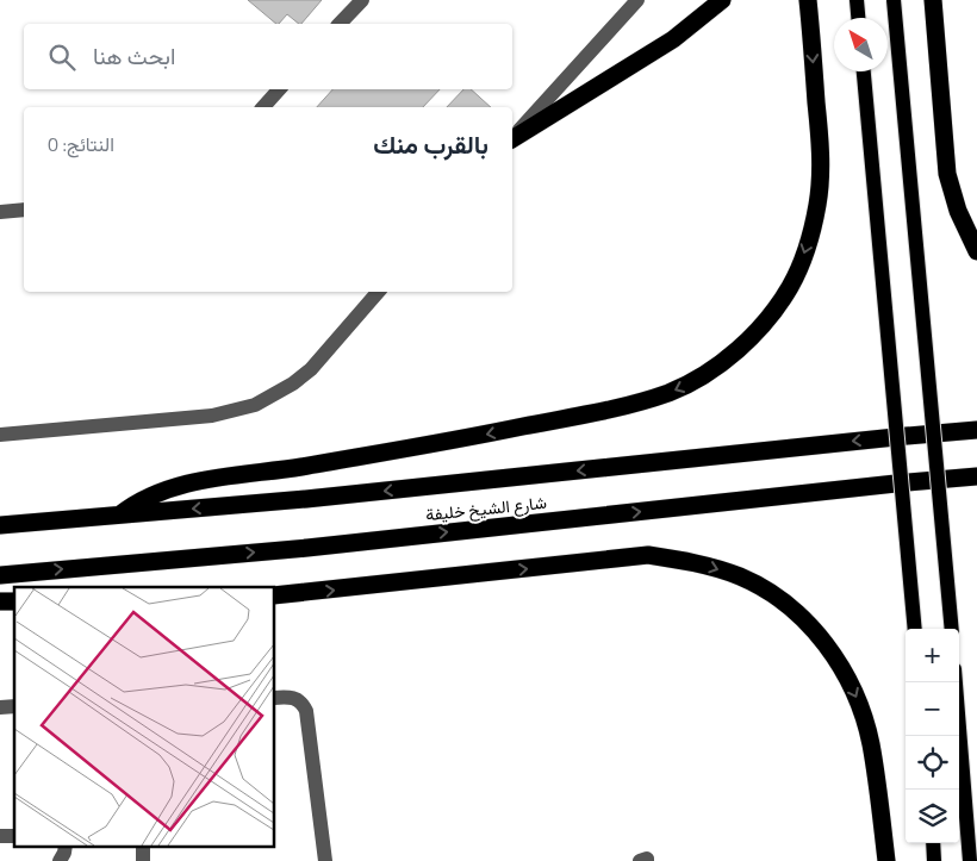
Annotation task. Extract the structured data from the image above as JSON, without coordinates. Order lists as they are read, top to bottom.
{
  "streets": {
    "highway": ["شارع الشيخ خليفة"]
  },
  "north": "top left",
  "page": {
    "search": "ابحث هنا",
    "heading": ["بالقرب منك", "النتائج: 0"],
    "map_buttons": ["+", "−"]
  }
}
